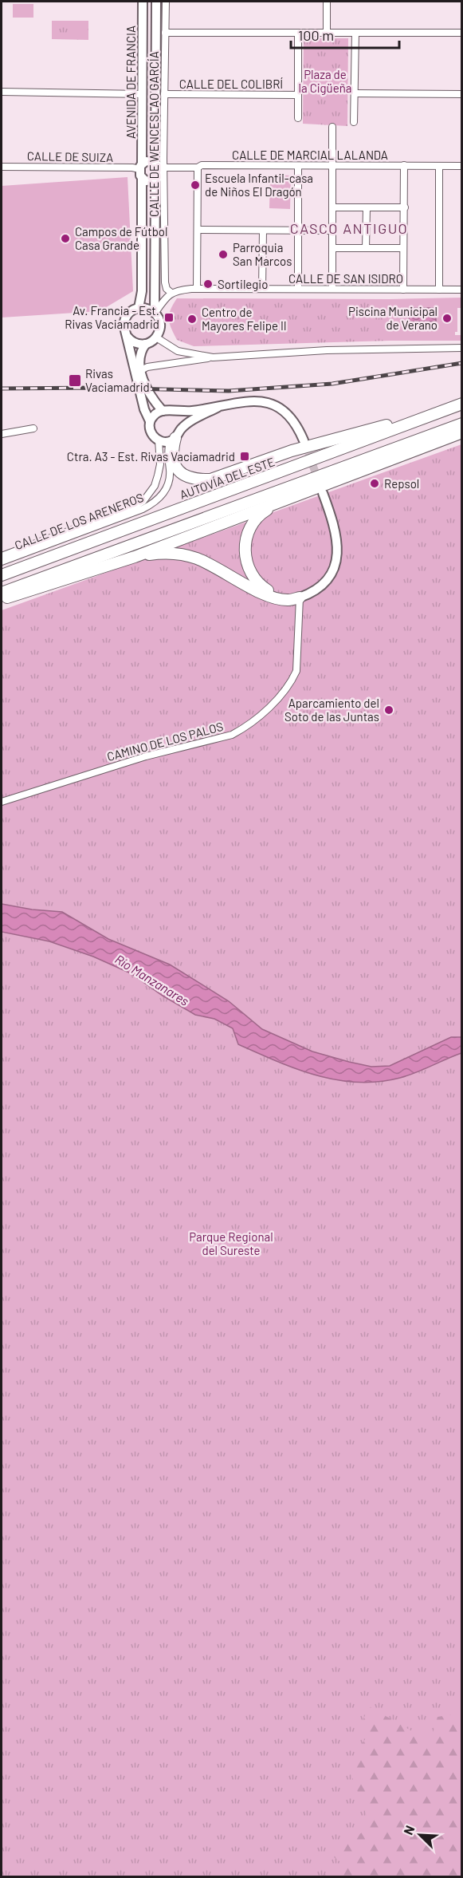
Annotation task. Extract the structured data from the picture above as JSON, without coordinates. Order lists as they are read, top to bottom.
{
  "streets": {
    "highway": ["AUTOVÍA DEL ESTE"],
    "street": [
      "AVENIDA DE FRANCIA",
      "CALLE DEL COLIBRÍ",
      "CALLE DE WENCESLAO GARCÍA",
      "CALLE DE MARCIAL LALANDA",
      "CALLE DE SUIZA",
      "CALLE DE SAN ISIDRO",
      "CALLE DE LOS ARENEROS",
      "CAMINO DE LOS PALOS"
    ]
  },
  "crossings": [
    ["AVENIDA DE FRANCIA", "CALLE DE WENCESLAO GARCÍA"],
    ["AVENIDA DE FRANCIA", "CALLE DE MARCIAL LALANDA"],
    ["AVENIDA DE FRANCIA", "CALLE DE SUIZA"],
    ["CALLE DEL COLIBRÍ", "CALLE DE WENCESLAO GARCÍA"],
    ["CALLE DE WENCESLAO GARCÍA", "CALLE DE MARCIAL LALANDA"],
    ["CALLE DE WENCESLAO GARCÍA", "CALLE DE SUIZA"],
    ["CALLE DE WENCESLAO GARCÍA", "CALLE DE SAN ISIDRO"],
    ["CALLE DE MARCIAL LALANDA", "CALLE DE SUIZA"]
  ],
  "districts": ["CASCO ANTIGUO"],
  "water": ["Río Manzanares"],
  "parks": ["Plaza de la Cigüeña", "Parque Regional del Sureste"],
  "places": {
    "other": [
      "Escuela Infantil-casa de Niños El Dragón",
      "Campos de Fútbol Casa Grande",
      "Parroquia San Marcos",
      "Sortilegio",
      "Piscina Municipal de Verano",
      "Centro de Mayores Felipe II",
      "Repsol",
      "Aparcamiento del Soto de las Juntas"
    ],
    "transit": ["Av. Francia - Est. Rivas Vaciamadrid", "Rivas Vaciamadrid", "Ctra. A3 - Est. Rivas Vaciamadrid"]
  },
  "scale_bar": "100 m",
  "north": "top left"
}
